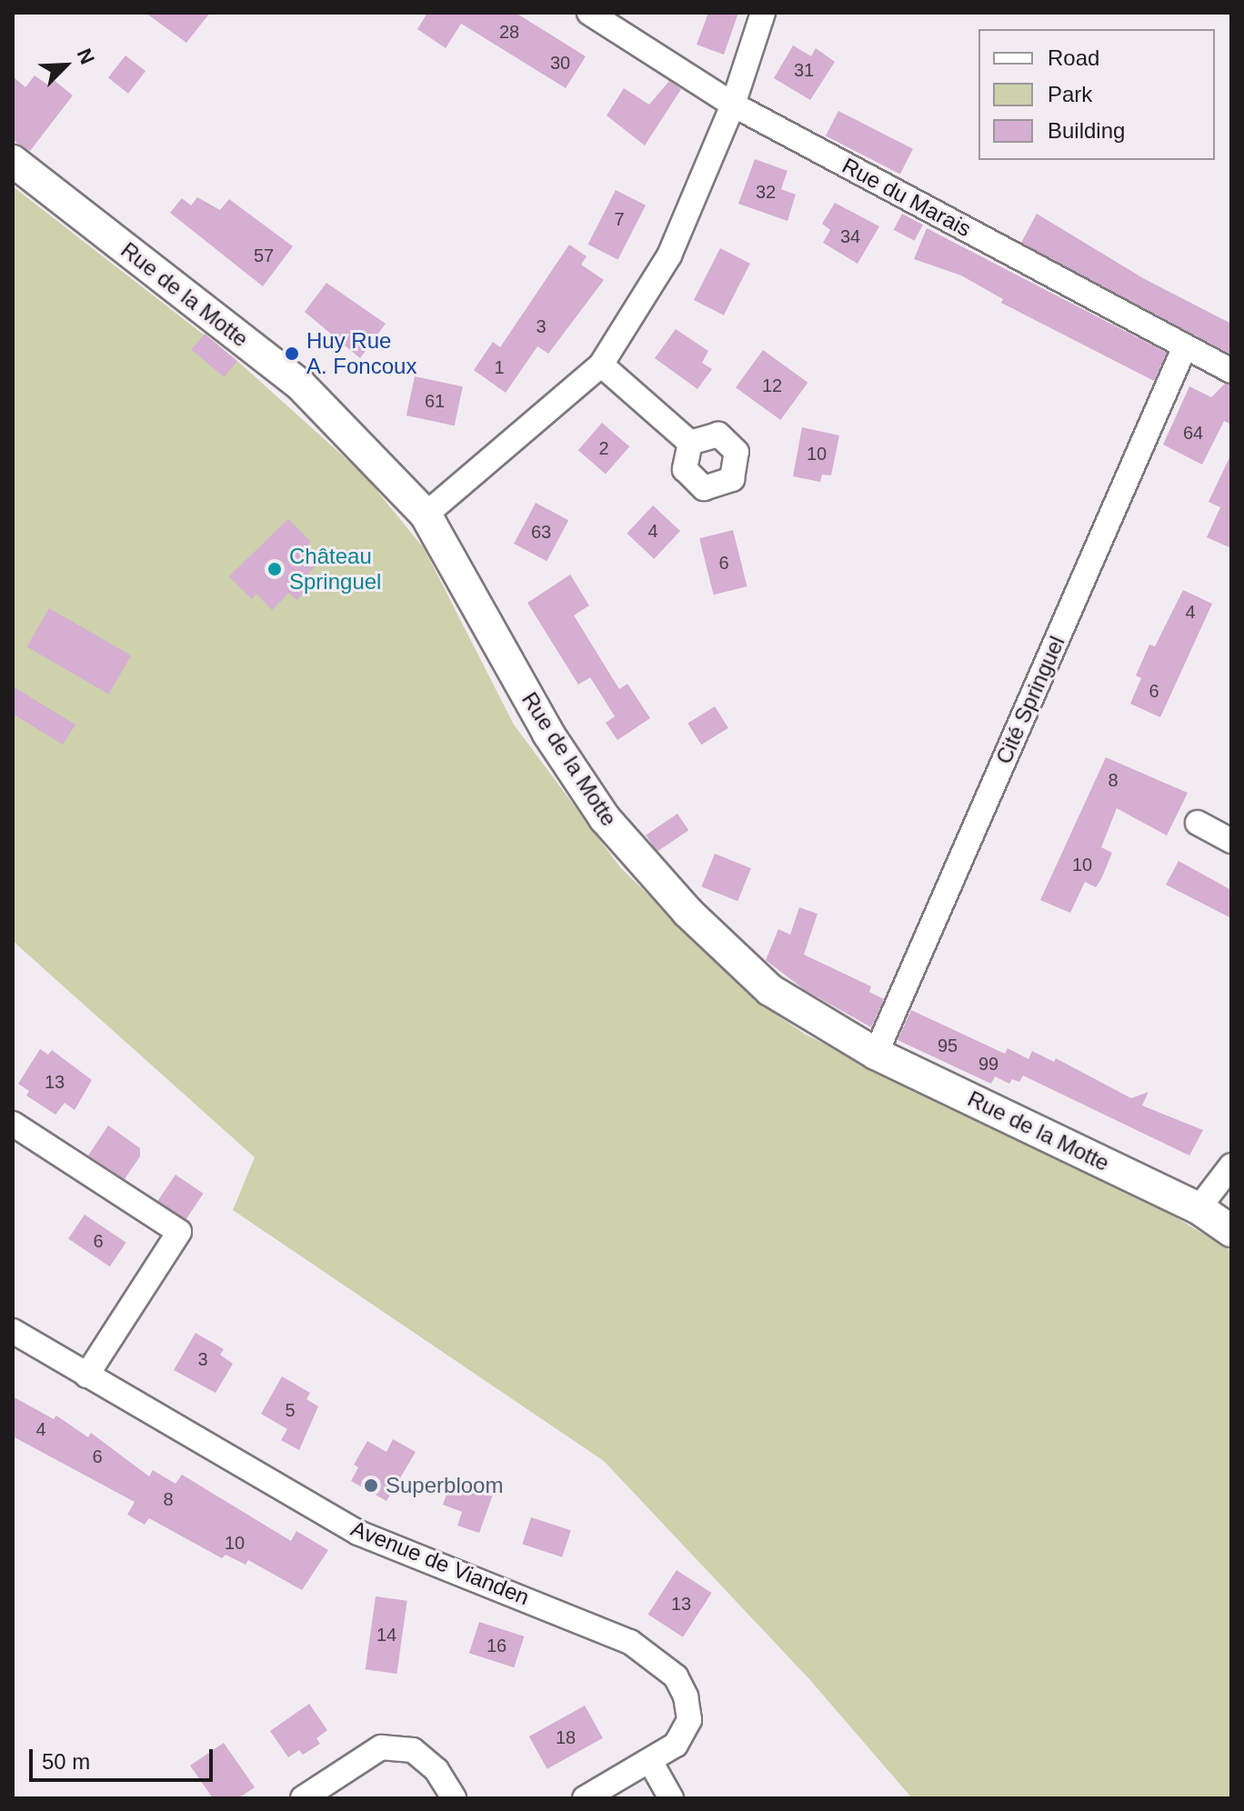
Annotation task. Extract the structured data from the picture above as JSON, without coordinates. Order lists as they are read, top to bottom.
{
  "streets": {
    "street": [
      "Rue du Marais",
      "Rue de la Motte",
      "Cité Springuel",
      "Avenue de Vianden"
    ]
  },
  "crossings": [
    ["Rue du Marais", "Cité Springuel"],
    ["Rue de la Motte", "Cité Springuel"]
  ],
  "places": ["Huy Rue A. Foncoux", "Château Springuel", "Superbloom"],
  "house_numbers": [
    "28",
    "30",
    "31",
    "32",
    "7",
    "34",
    "57",
    "3",
    "1",
    "12",
    "61",
    "64",
    "2",
    "10",
    "4",
    "63",
    "6",
    "4",
    "6",
    "8",
    "10",
    "95",
    "99",
    "13",
    "6",
    "3",
    "5",
    "4",
    "6",
    "8",
    "10",
    "13",
    "14",
    "16",
    "18"
  ],
  "legend": ["Road", "Park", "Building"],
  "scale_bar": "50 m",
  "north": "top right"
}
